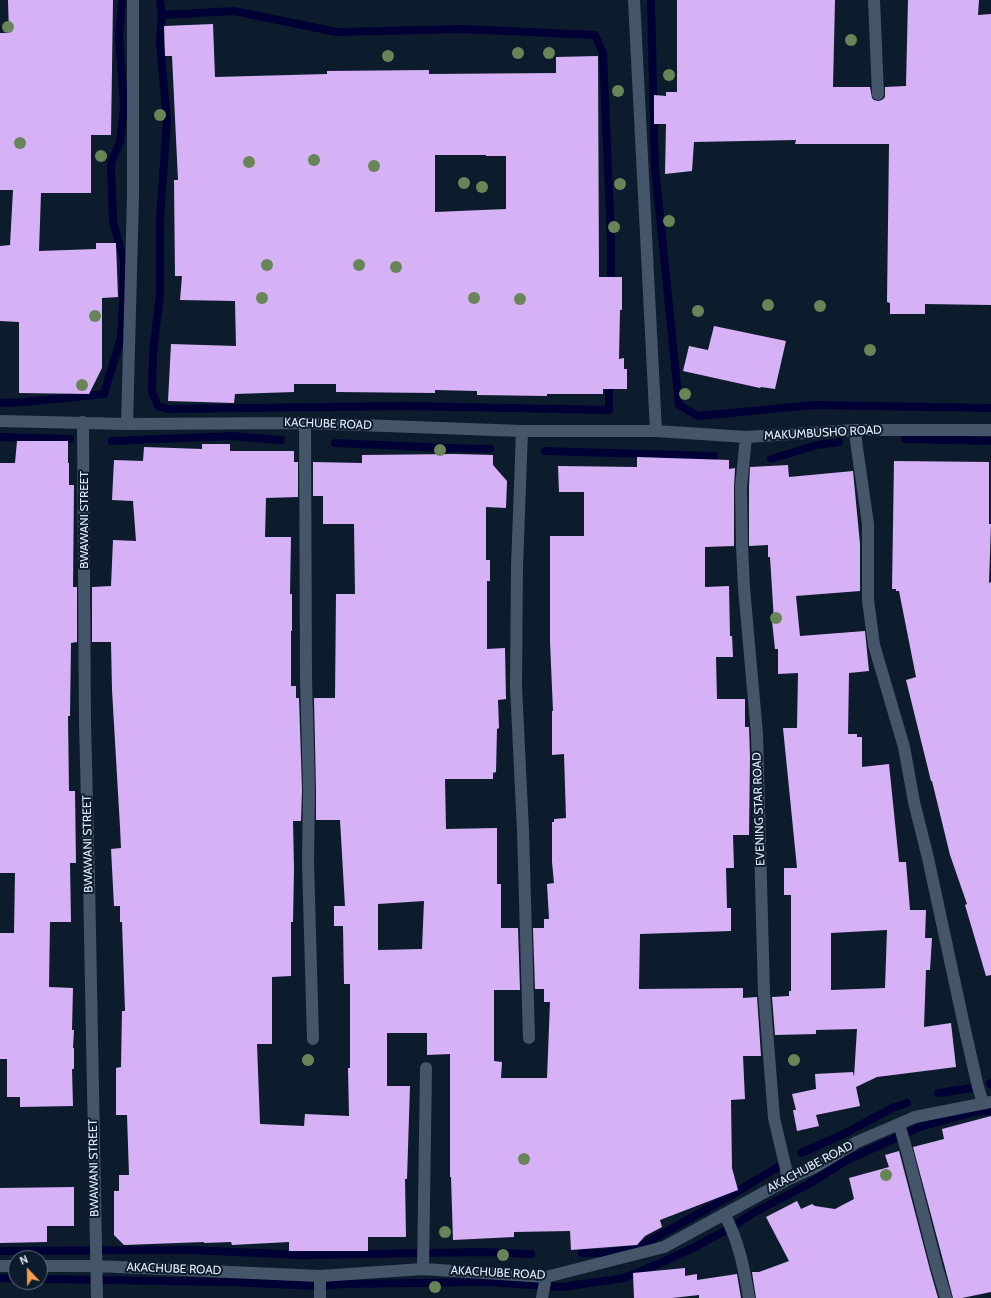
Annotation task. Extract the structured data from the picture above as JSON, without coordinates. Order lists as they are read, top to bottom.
{
  "streets": {
    "street": [
      "KACHUBE ROAD",
      "MAKUMBUSHO ROAD",
      "BWAWANI STREET",
      "EVENING STAR ROAD",
      "AKACHUBE ROAD"
    ]
  },
  "crossings": [
    ["KACHUBE ROAD", "MAKUMBUSHO ROAD"],
    ["KACHUBE ROAD", "BWAWANI STREET"],
    ["MAKUMBUSHO ROAD", "EVENING STAR ROAD"],
    ["BWAWANI STREET", "AKACHUBE ROAD"],
    ["EVENING STAR ROAD", "AKACHUBE ROAD"]
  ],
  "north": "top"
}
